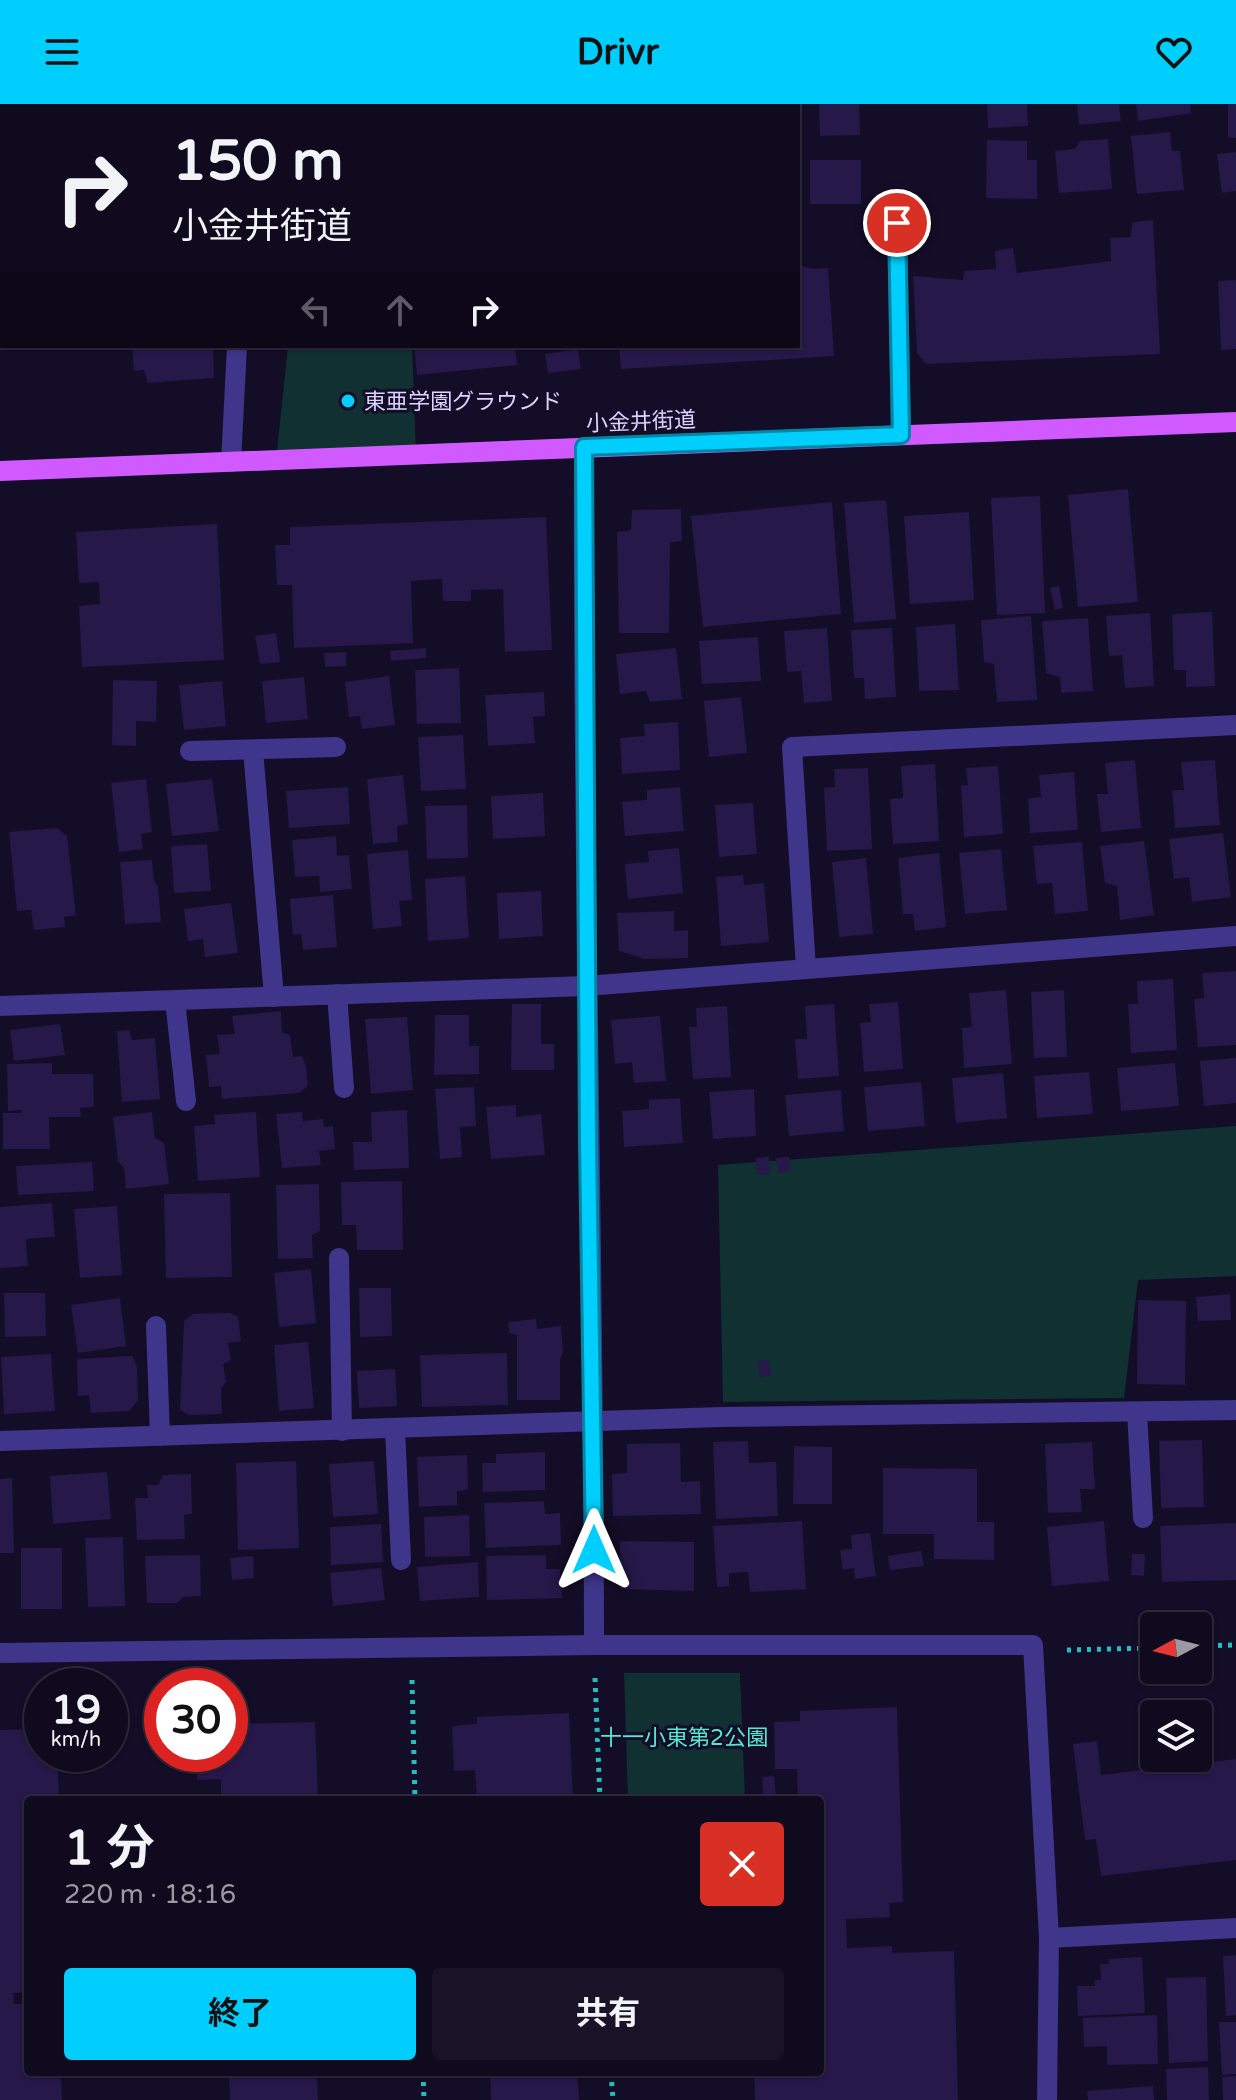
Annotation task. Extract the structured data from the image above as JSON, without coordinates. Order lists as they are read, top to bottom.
{
  "streets": {
    "main road": ["小金井街道"]
  },
  "parks": ["十一小東第2公園"],
  "places": ["東亜学園グラウンド"],
  "north": "left",
  "page": {
    "header": "Drivr",
    "turn": ["150 m", "小金井街道"],
    "speed": "19 km/h",
    "limit": "30",
    "heading": ["1 分", "220 m · 18:16"],
    "buttons": ["終了", "共有"]
  }
}
